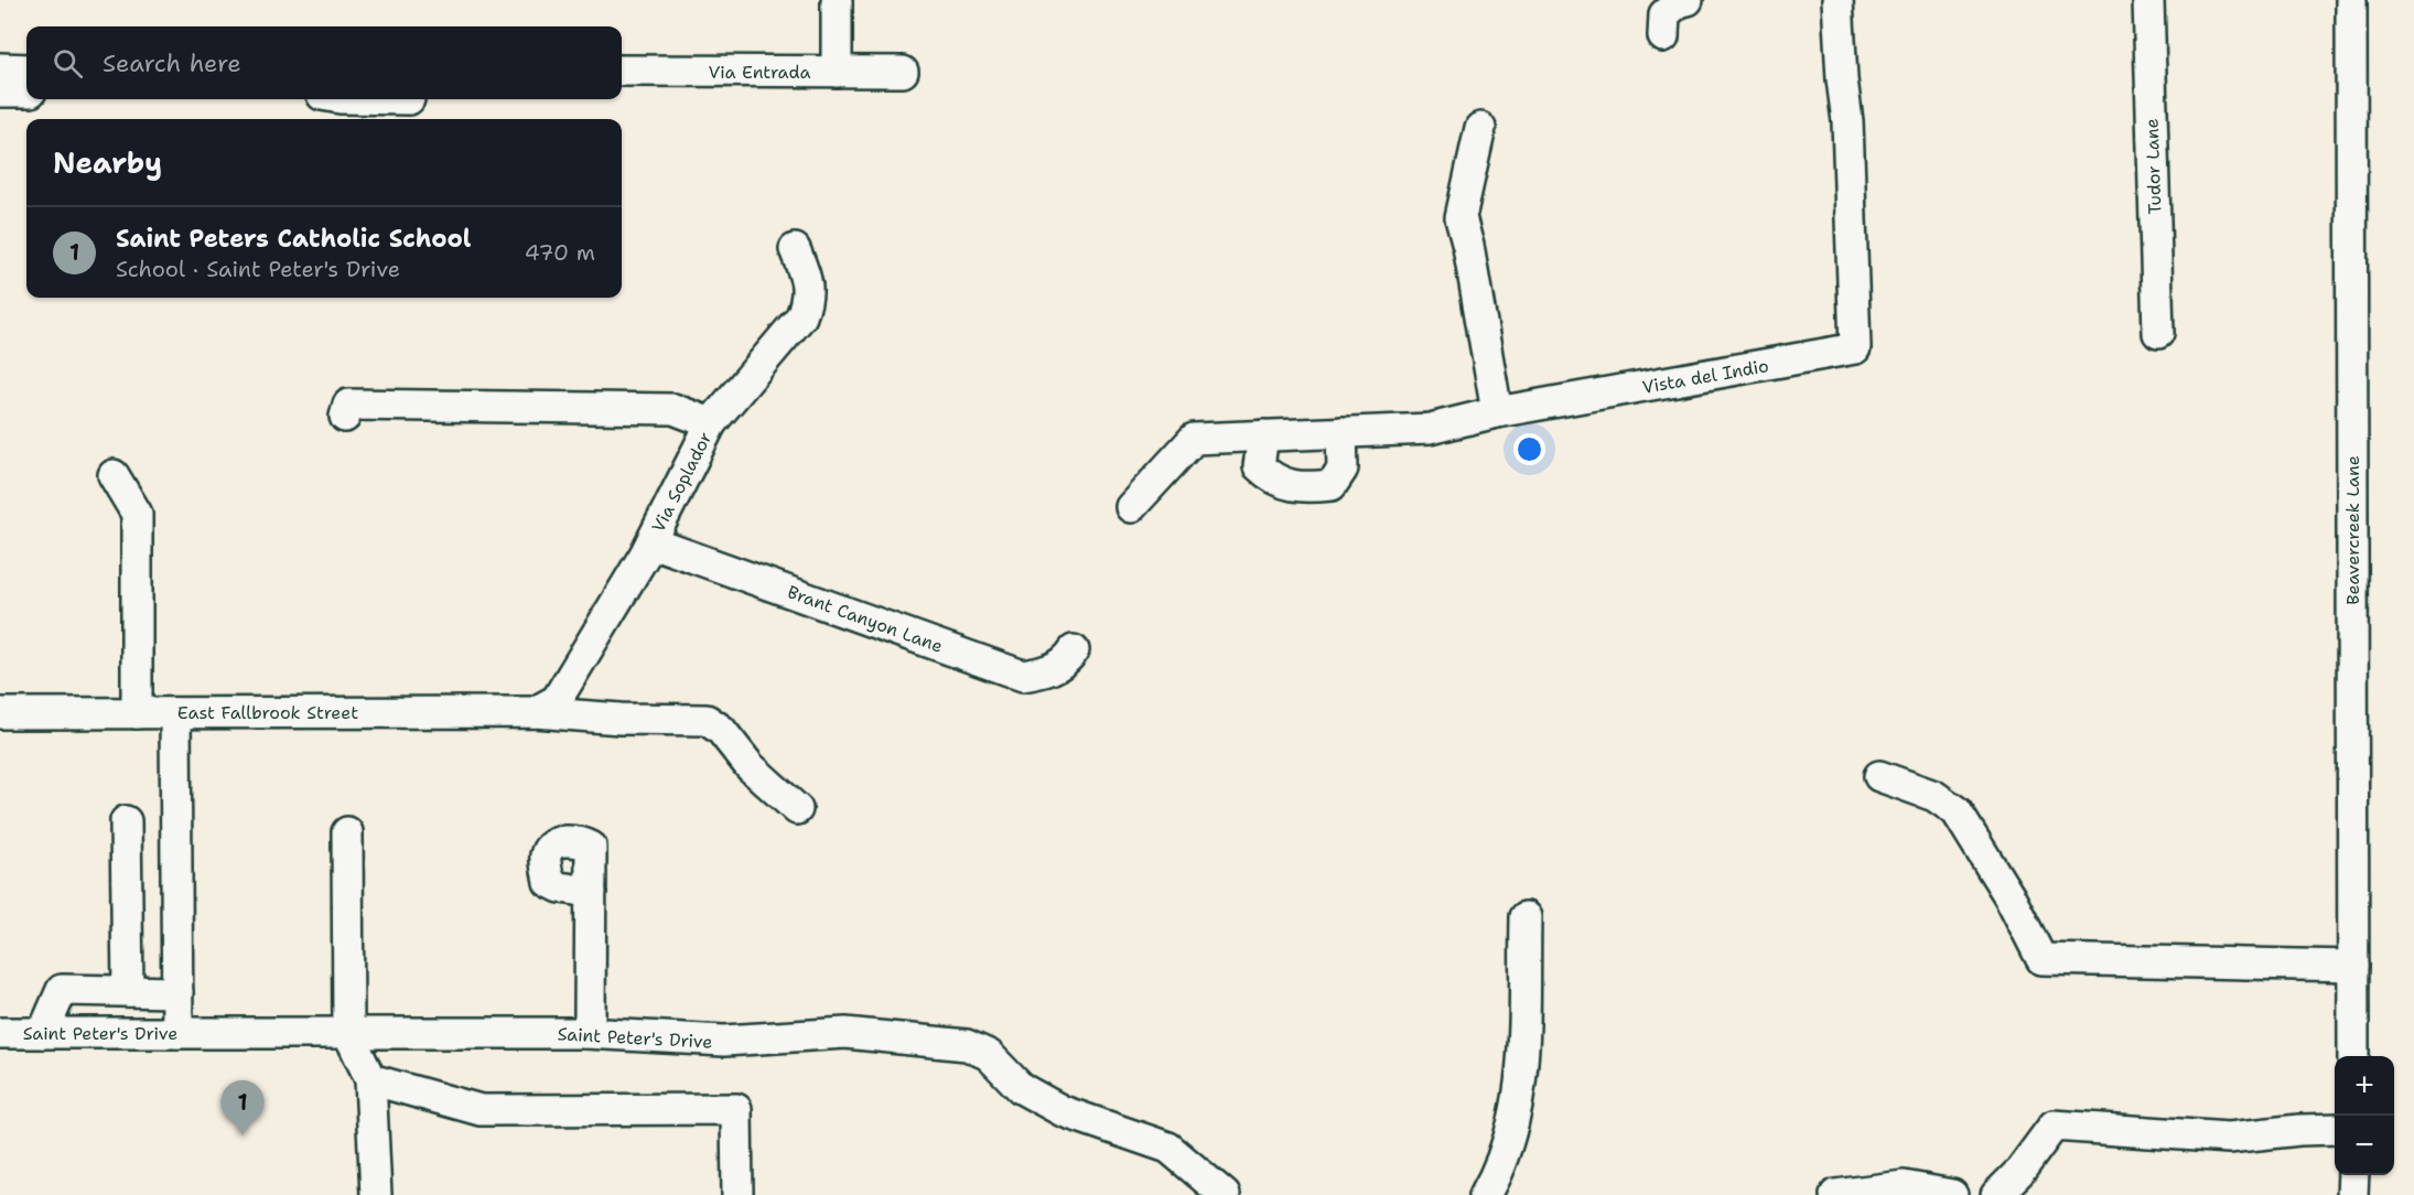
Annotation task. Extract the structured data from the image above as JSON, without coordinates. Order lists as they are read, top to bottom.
{
  "streets": {
    "street": [
      "Via Entrada",
      "Tudor Lane",
      "Vista del Indio",
      "Via Soplador",
      "Beavercreek Lane",
      "Brant Canyon Lane",
      "East Fallbrook Street",
      "Saint Peter's Drive"
    ]
  },
  "crossings": [
    ["Via Soplador", "Brant Canyon Lane"],
    ["Via Soplador", "East Fallbrook Street"]
  ],
  "page": {
    "search": "Search here",
    "heading": "Nearby",
    "list": [
      {
        "mark": "1",
        "name": "Saint Peters Catholic School",
        "note": "School · Saint Peter's Drive",
        "value": "470 m"
      }
    ],
    "map_buttons": ["+", "−"],
    "pins": "1"
  }
}
